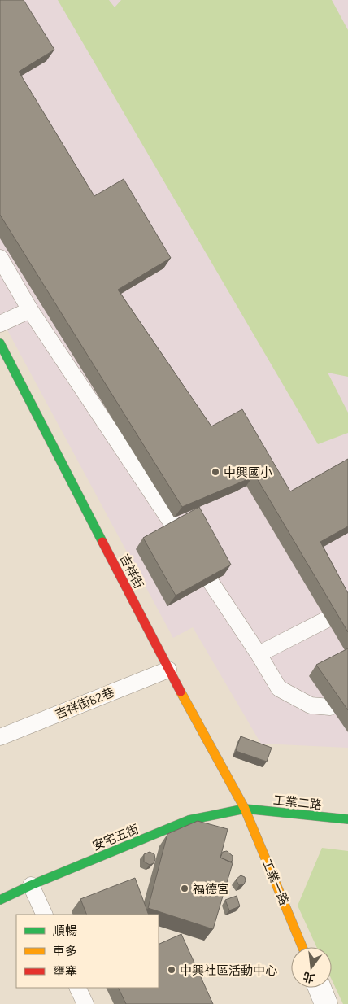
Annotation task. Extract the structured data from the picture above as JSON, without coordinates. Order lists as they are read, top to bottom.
{
  "streets": {
    "street": [
      "吉祥街",
      "工業二路",
      "安宅五街",
      "工業一路"
    ],
    "lane": ["吉祥街82巷"]
  },
  "crossings": [
    ["吉祥街", "吉祥街82巷"],
    ["吉祥街", "工業二路"],
    ["吉祥街", "安宅五街"],
    ["吉祥街", "工業一路"],
    ["工業二路", "安宅五街"],
    ["工業二路", "工業一路"],
    ["安宅五街", "工業一路"]
  ],
  "places": ["中興國小", "福德宮", "中興社區活動中心"],
  "legend": ["順暢", "車多", "壅塞"],
  "north": "bottom"
}
